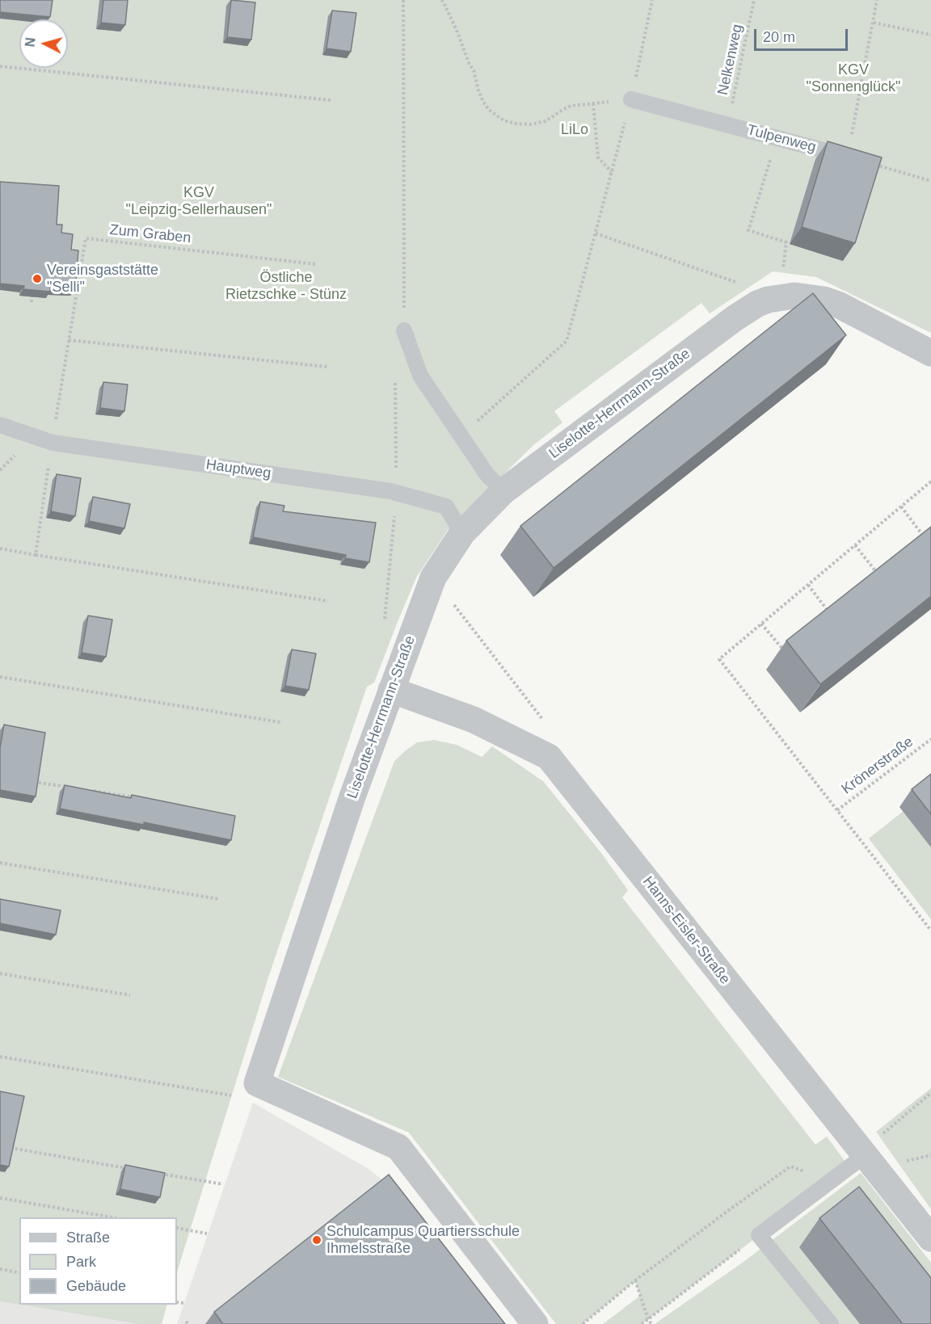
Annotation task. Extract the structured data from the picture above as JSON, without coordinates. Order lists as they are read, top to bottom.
{
  "streets": {
    "street": ["Liselotte-Herrmann-Straße", "Hanns-Eisler-Straße"],
    "lane": ["Tulpenweg", "Hauptweg"],
    "path": ["Nelkenweg", "Zum Graben", "Krönerstraße"]
  },
  "crossings": [
    ["Nelkenweg", "Tulpenweg"],
    ["Liselotte-Herrmann-Straße", "Hauptweg"],
    ["Liselotte-Herrmann-Straße", "Hanns-Eisler-Straße"]
  ],
  "parks": [
    "KGV \"Sonnenglück\"",
    "LiLo",
    "KGV \"Leipzig-Sellerhausen\"",
    "Östliche Rietzschke - Stünz"
  ],
  "places": ["Vereinsgaststätte \"Selli\"", "Schulcampus Quartiersschule Ihmelsstraße"],
  "legend": ["Straße", "Park", "Gebäude"],
  "scale_bar": "20 m",
  "north": "left"
}
